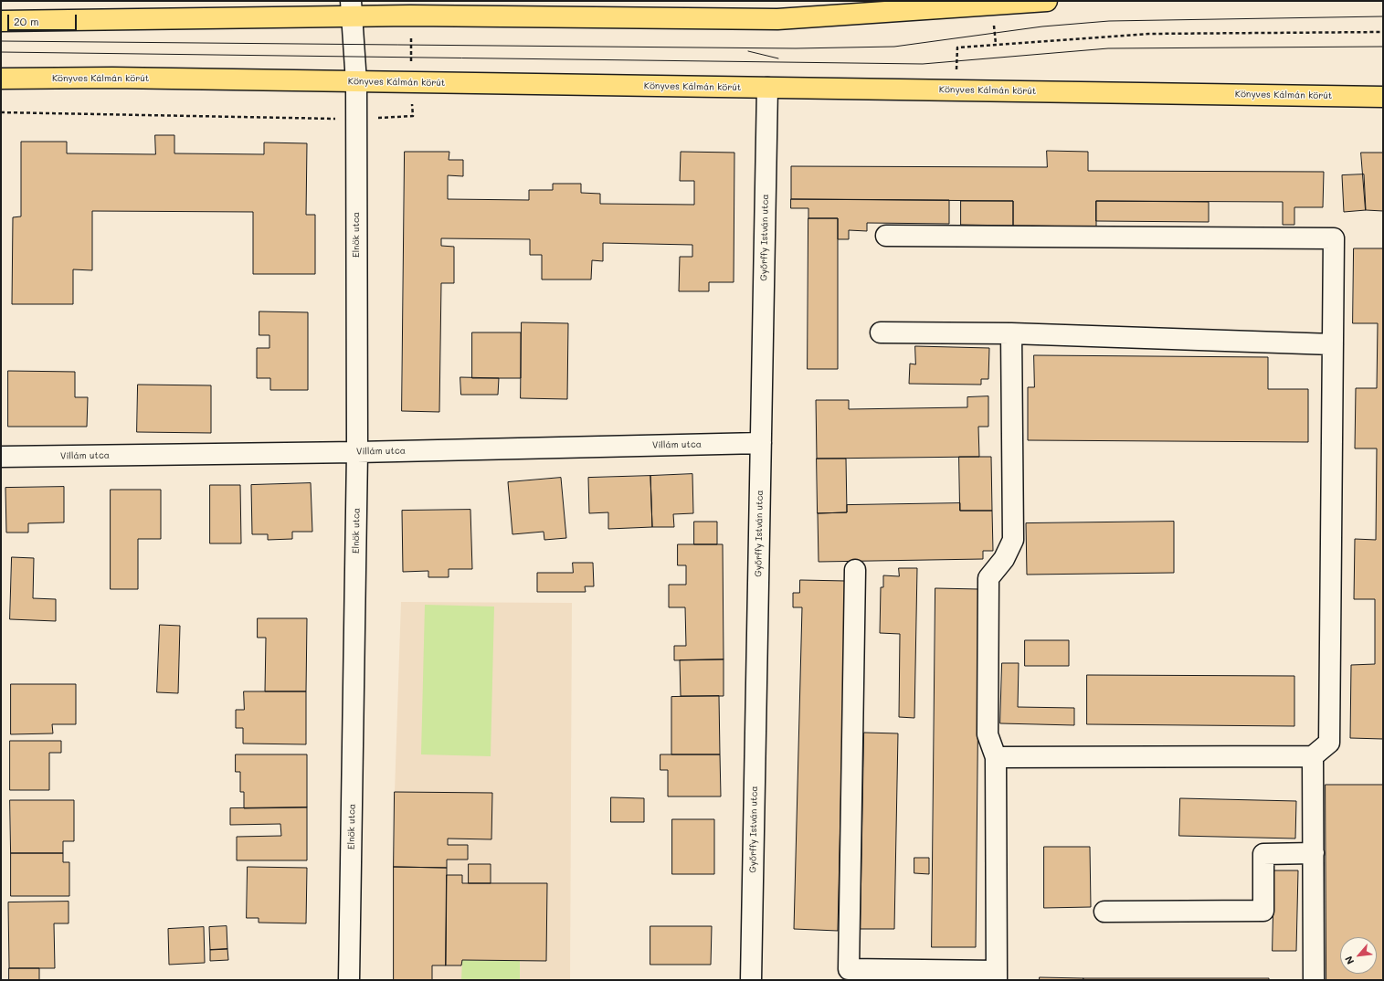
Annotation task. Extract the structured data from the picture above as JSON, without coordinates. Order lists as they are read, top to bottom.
{
  "streets": {
    "main road": ["Könyves Kálmán körút"],
    "street": ["Elnök utca", "Győrffy István utca", "Villám utca"]
  },
  "crossings": [
    ["Könyves Kálmán körút", "Elnök utca"],
    ["Könyves Kálmán körút", "Győrffy István utca"],
    ["Elnök utca", "Villám utca"],
    ["Győrffy István utca", "Villám utca"]
  ],
  "scale_bar": "20 m",
  "north": "bottom left"
}
